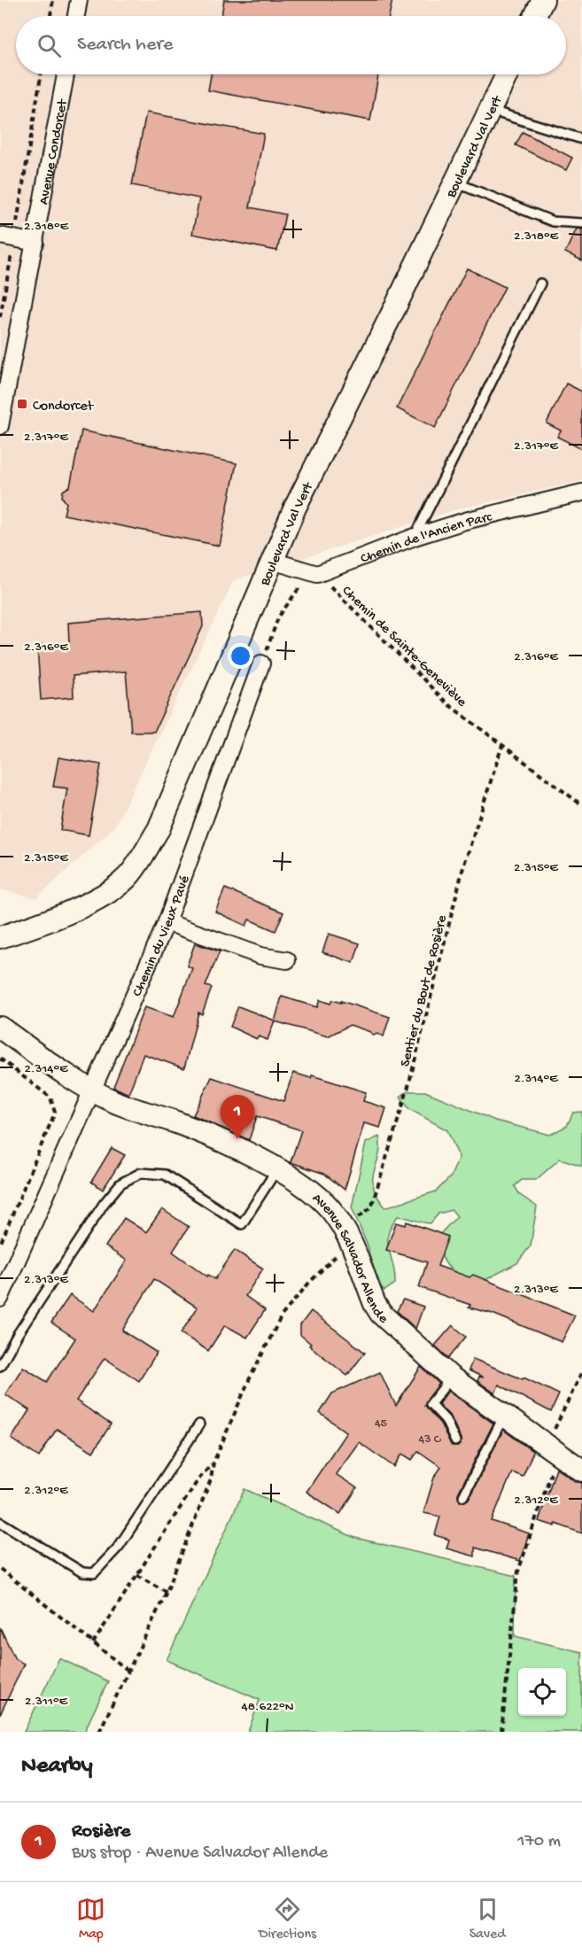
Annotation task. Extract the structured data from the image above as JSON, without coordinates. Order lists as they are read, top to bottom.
{
  "streets": {
    "street": [
      "Boulevard Val Vert",
      "Avenue Condorcet",
      "Chemin de l'Ancien Parc",
      "Chemin du Vieux Pavé",
      "Avenue Salvador Allende"
    ],
    "path": ["Chemin de Sainte-Geneviève", "Sentier du Bout de Rosière"]
  },
  "crossings": [
    ["Chemin de l'Ancien Parc", "Chemin de Sainte-Geneviève"],
    ["Chemin de Sainte-Geneviève", "Sentier du Bout de Rosière"],
    ["Chemin du Vieux Pavé", "Avenue Salvador Allende"],
    ["Sentier du Bout de Rosière", "Avenue Salvador Allende"]
  ],
  "places": {
    "transit": ["Condorcet"]
  },
  "house_numbers": ["45", "43 C"],
  "page": {
    "search": "Search here",
    "pins": "1",
    "heading": "Nearby",
    "list": [
      {
        "mark": "1",
        "name": "Rosière",
        "note": "Bus stop · Avenue Salvador Allende",
        "value": "170 m"
      }
    ],
    "nav": ["Map", "Directions", "Saved"]
  },
  "coordinates": [
    "2.318°E",
    "2.317°E",
    "2.316°E",
    "2.315°E",
    "2.314°E",
    "2.313°E",
    "2.312°E",
    "2.311°E",
    "48.622°N"
  ]
}
